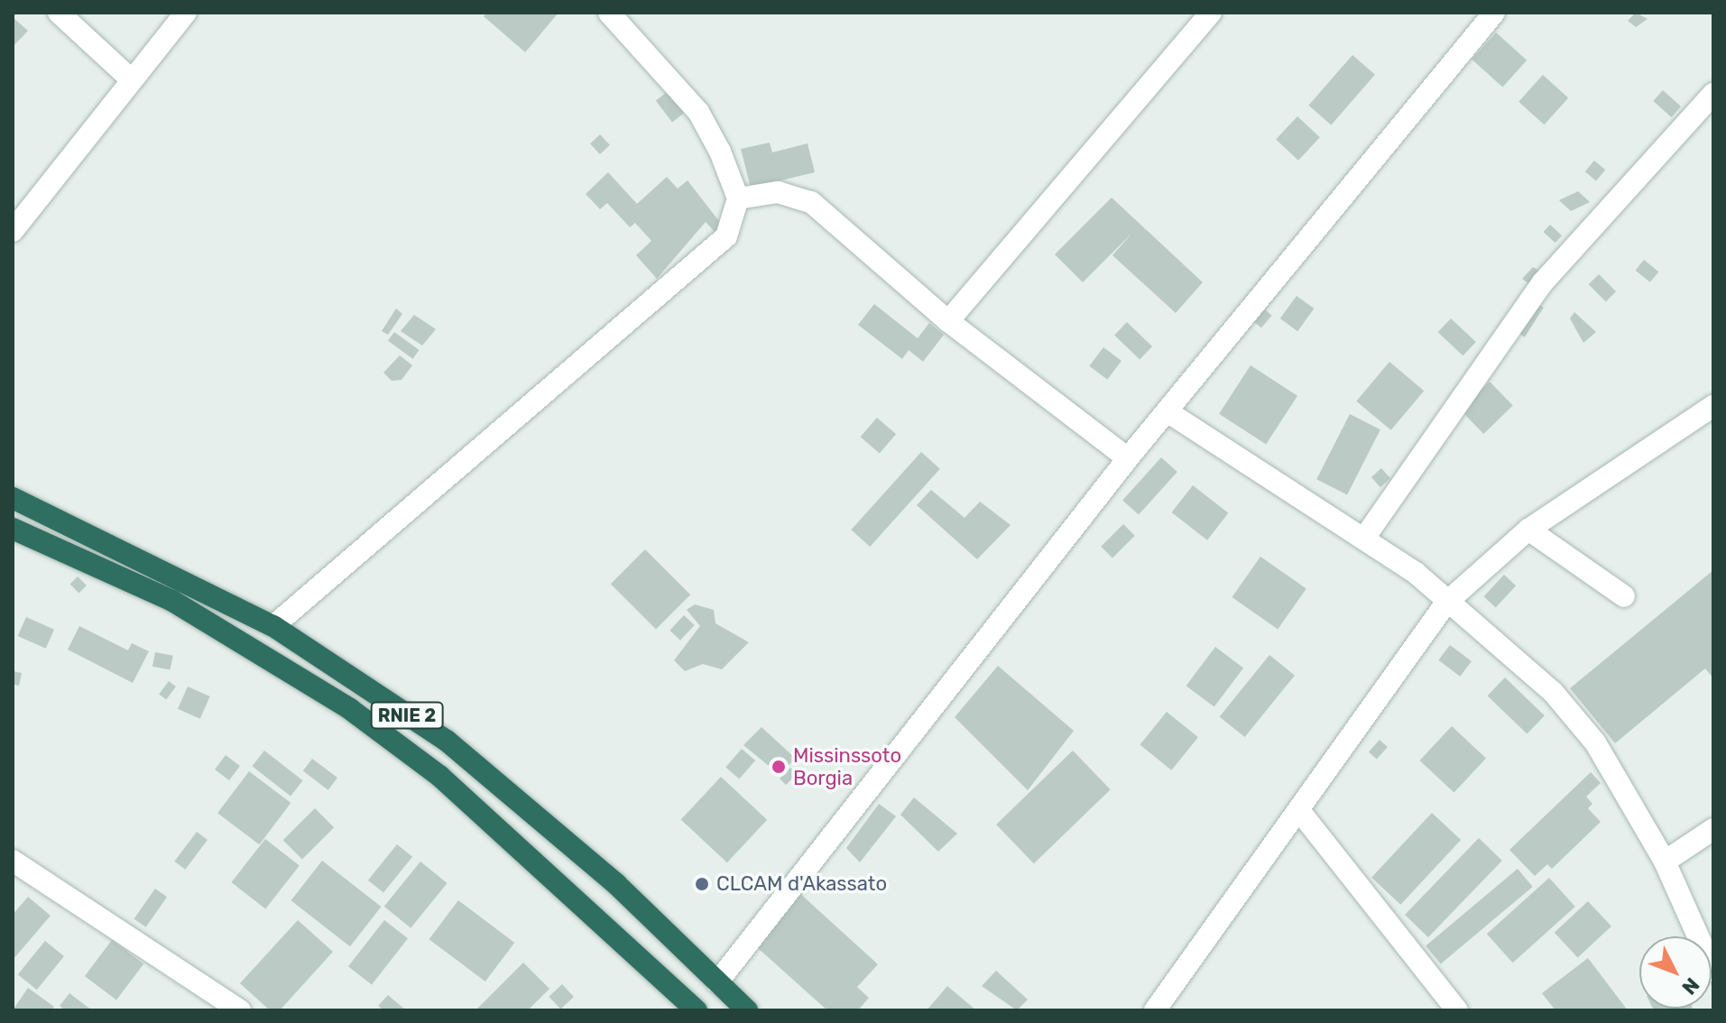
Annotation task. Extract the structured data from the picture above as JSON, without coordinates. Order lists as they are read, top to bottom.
{
  "streets": {
    "highway": ["RNIE 2"]
  },
  "places": ["Missinssoto Borgia", "CLCAM d'Akassato"],
  "north": "bottom right"
}
